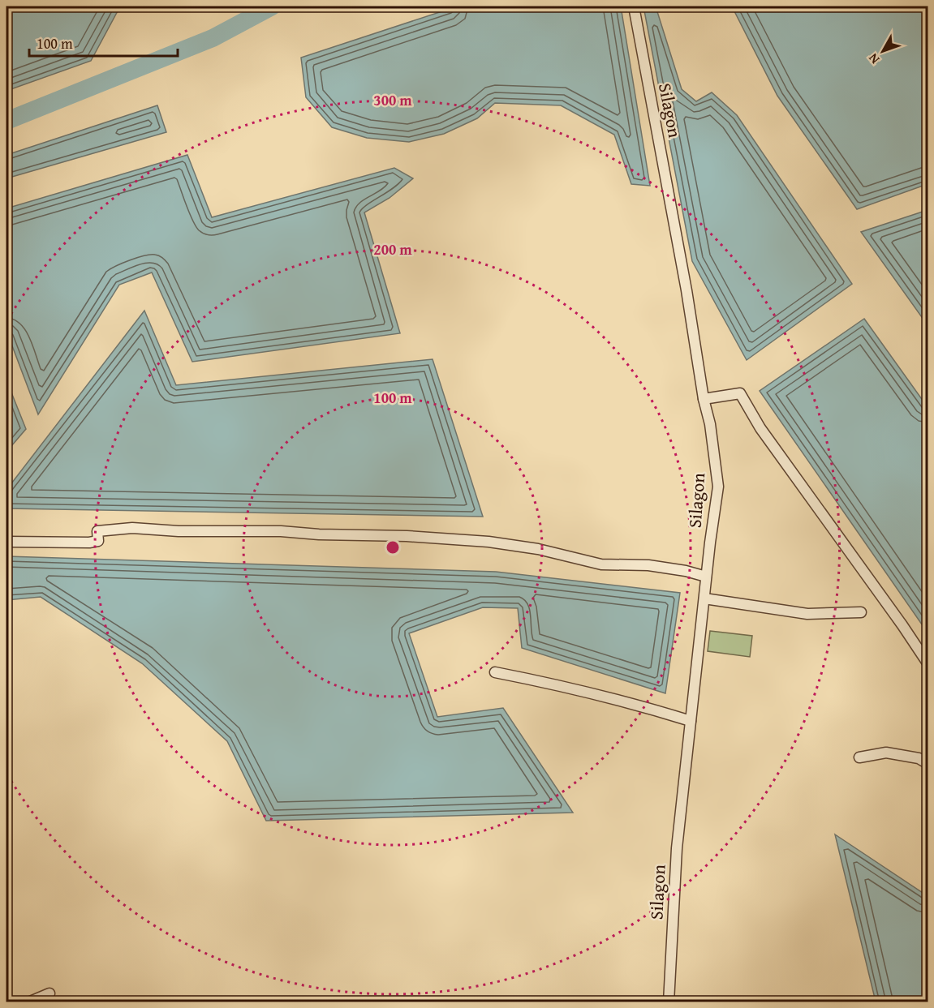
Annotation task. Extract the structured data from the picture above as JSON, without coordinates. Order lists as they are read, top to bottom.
{
  "streets": {
    "street": ["Silagon"]
  },
  "scale_bar": "100 m",
  "north": "bottom left",
  "rings": ["300 m", "200 m", "100 m"]
}
